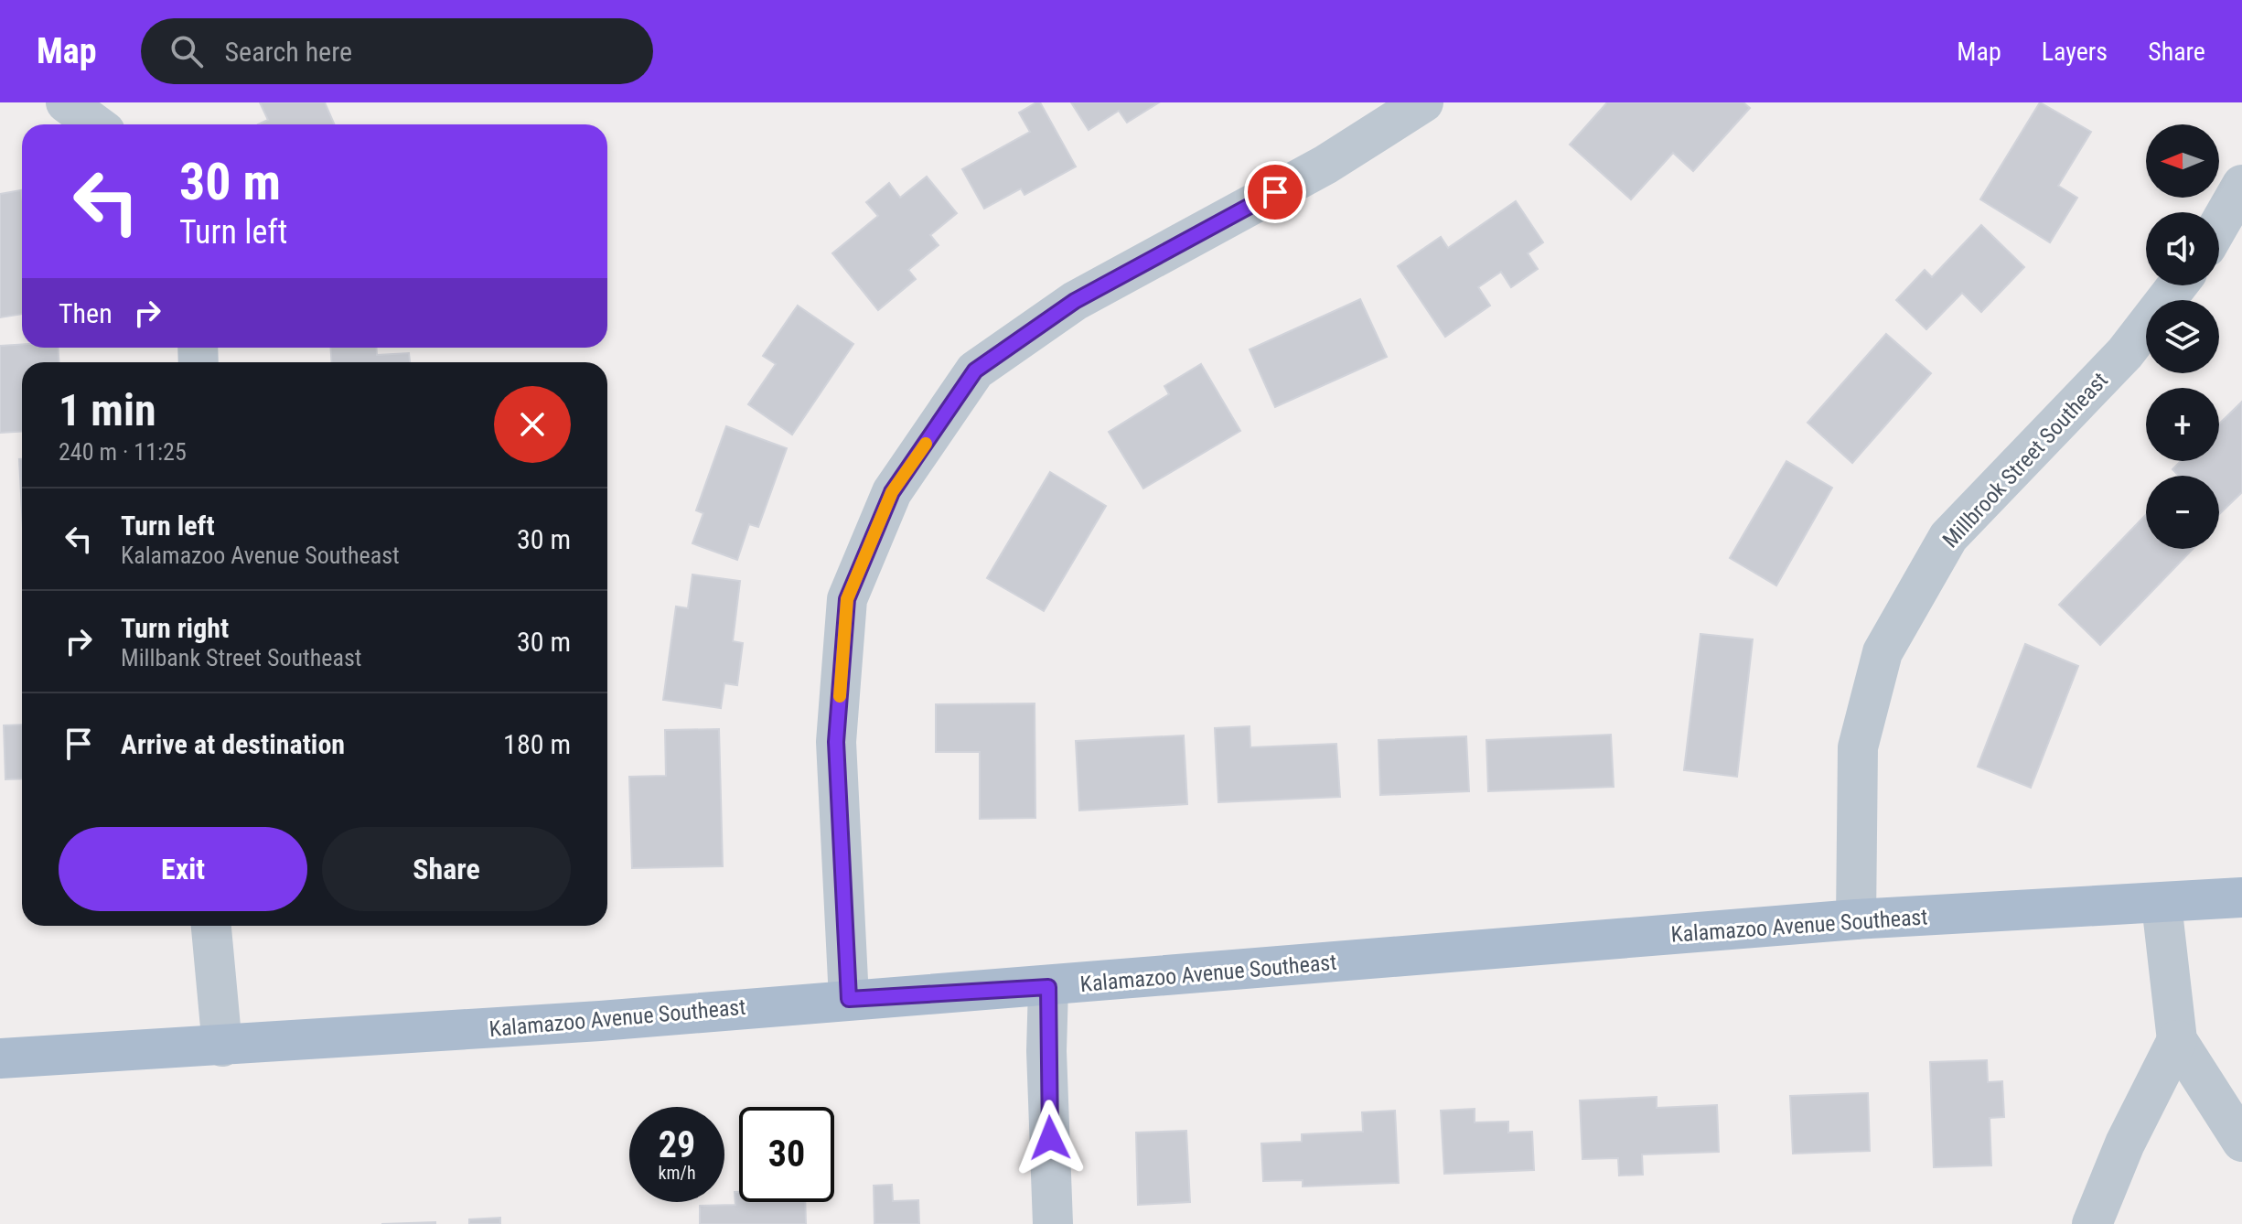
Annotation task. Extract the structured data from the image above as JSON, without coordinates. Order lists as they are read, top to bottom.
{
  "streets": {
    "main road": ["Kalamazoo Avenue Southeast"],
    "street": ["Millbrook Street Southeast"]
  },
  "crossings": [
    ["Millbrook Street Southeast", "Kalamazoo Avenue Southeast"]
  ],
  "north": "left",
  "page": {
    "header": "Map",
    "search": "Search here",
    "nav": ["Map", "Layers", "Share"],
    "map_buttons": ["+", "−"],
    "turn": ["30 m", "Turn left"],
    "then": "Then",
    "heading": ["1 min", "240 m · 11:25"],
    "list": [
      {
        "name": "Turn left",
        "note": "Kalamazoo Avenue Southeast",
        "value": "30 m"
      },
      {
        "name": "Turn right",
        "note": "Millbank Street Southeast",
        "value": "30 m"
      },
      {
        "name": "Arrive at destination",
        "value": "180 m"
      }
    ],
    "buttons": ["Exit", "Share"],
    "speed": "29 km/h",
    "limit": "30"
  }
}
